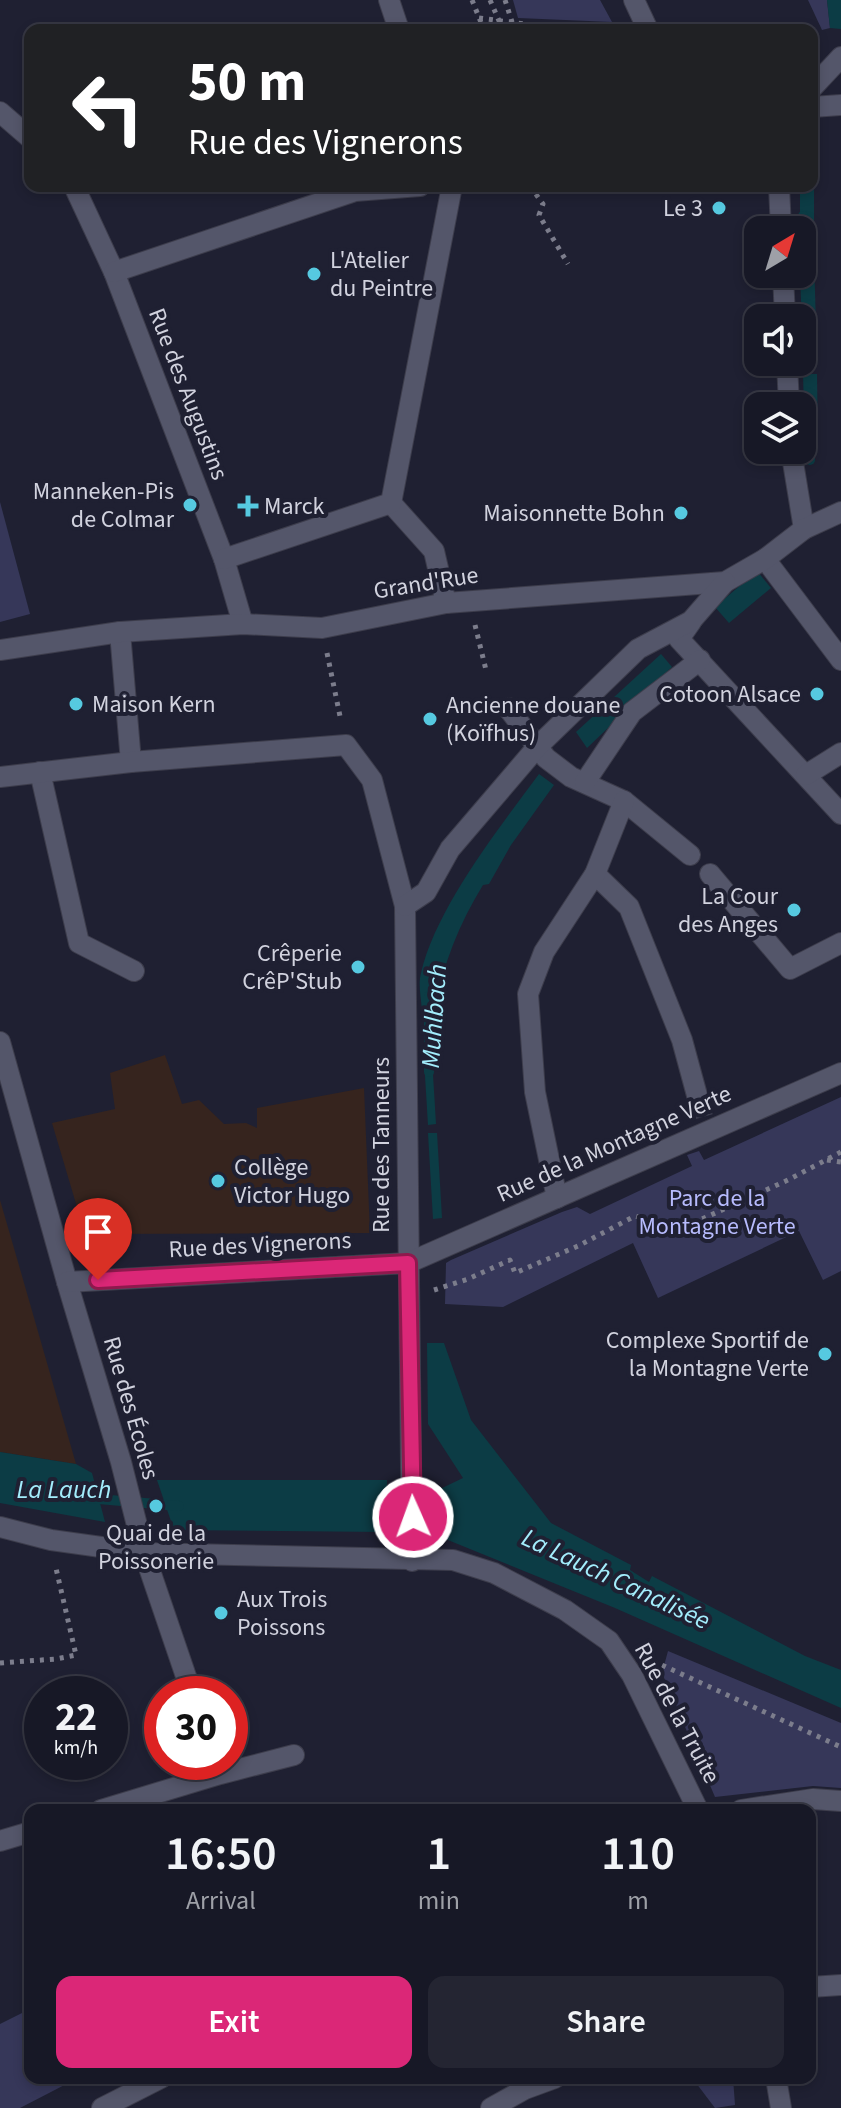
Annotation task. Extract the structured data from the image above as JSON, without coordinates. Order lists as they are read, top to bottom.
{
  "streets": {
    "street": [
      "Rue des Augustins",
      "Grand'Rue",
      "Rue de la Montagne Verte",
      "Rue des Tanneurs",
      "Rue des Vignerons",
      "Rue des Écoles",
      "Rue de la Truite"
    ]
  },
  "crossings": [
    ["Rue des Augustins", "Grand'Rue"],
    ["Rue de la Montagne Verte", "Rue des Tanneurs"],
    ["Rue de la Montagne Verte", "Rue des Vignerons"],
    ["Rue des Tanneurs", "Rue des Vignerons"],
    ["Rue des Tanneurs", "Rue de la Truite"],
    ["Rue des Vignerons", "Rue des Écoles"]
  ],
  "water": ["Muhlbach", "La Lauch", "La Lauch Canalisée"],
  "parks": ["Parc de la Montagne Verte"],
  "places": {
    "other": [
      "Le 3",
      "L'Atelier du Peintre",
      "Manneken-Pis de Colmar",
      "Maisonnette Bohn",
      "Cotoon Alsace",
      "Maison Kern",
      "Ancienne douane (Koïfhus)",
      "La Cour des Anges",
      "Crêperie CrêP'Stub",
      "Collège Victor Hugo",
      "Complexe Sportif de la Montagne Verte",
      "Quai de la Poissonerie",
      "Aux Trois Poissons"
    ],
    "health": ["Marck"]
  },
  "north": "top right",
  "page": {
    "turn": ["50 m", "Rue des Vignerons"],
    "speed": "22 km/h",
    "limit": "30",
    "eta": [
      "16:50",
      "Arrival",
      "1",
      "min",
      "110",
      "m"
    ],
    "buttons": ["Exit", "Share"]
  }
}
